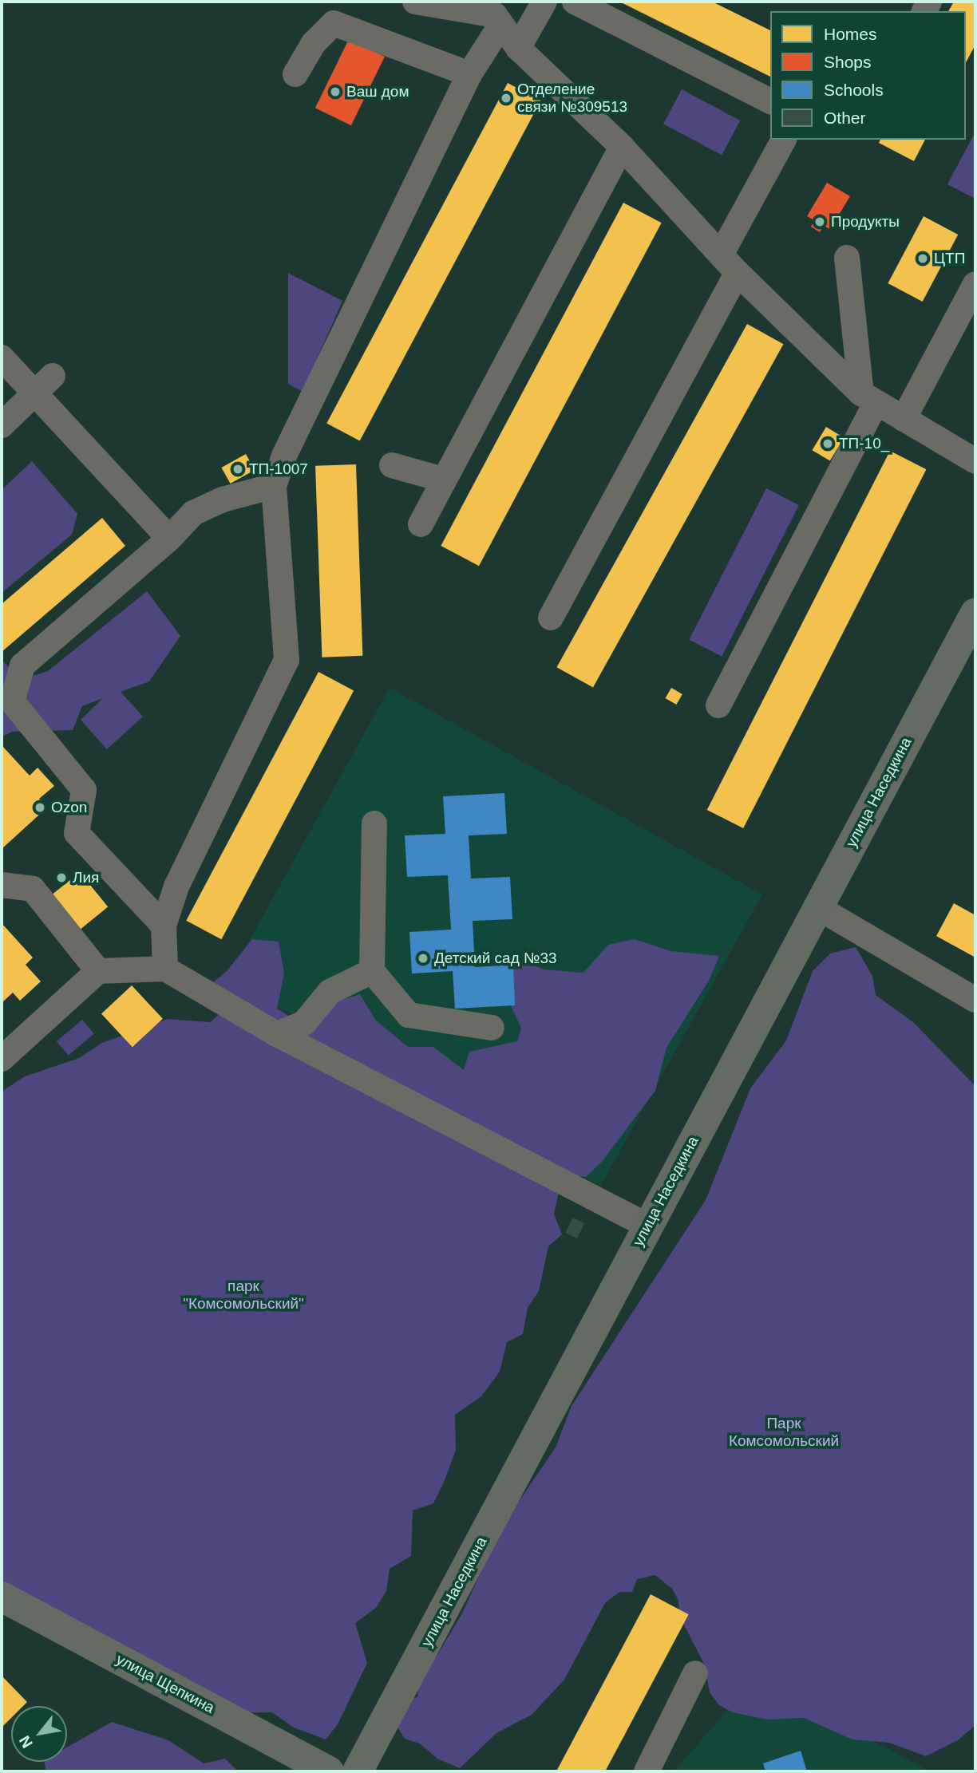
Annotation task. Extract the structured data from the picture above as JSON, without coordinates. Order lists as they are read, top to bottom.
{
  "streets": {
    "main road": ["улица Наседкина", "улица Щепкина"]
  },
  "parks": ["парк \"Комсомольский\"", "Парк Комсомольский"],
  "places": [
    "Ваш дом",
    "Отделение связи №309513",
    "Продукты",
    "ЦТП",
    "ТП-10_",
    "ТП-1007",
    "Ozon",
    "Лия",
    "Детский сад №33"
  ],
  "legend": [
    "Homes",
    "Shops",
    "Schools",
    "Other"
  ],
  "north": "bottom left"
}
